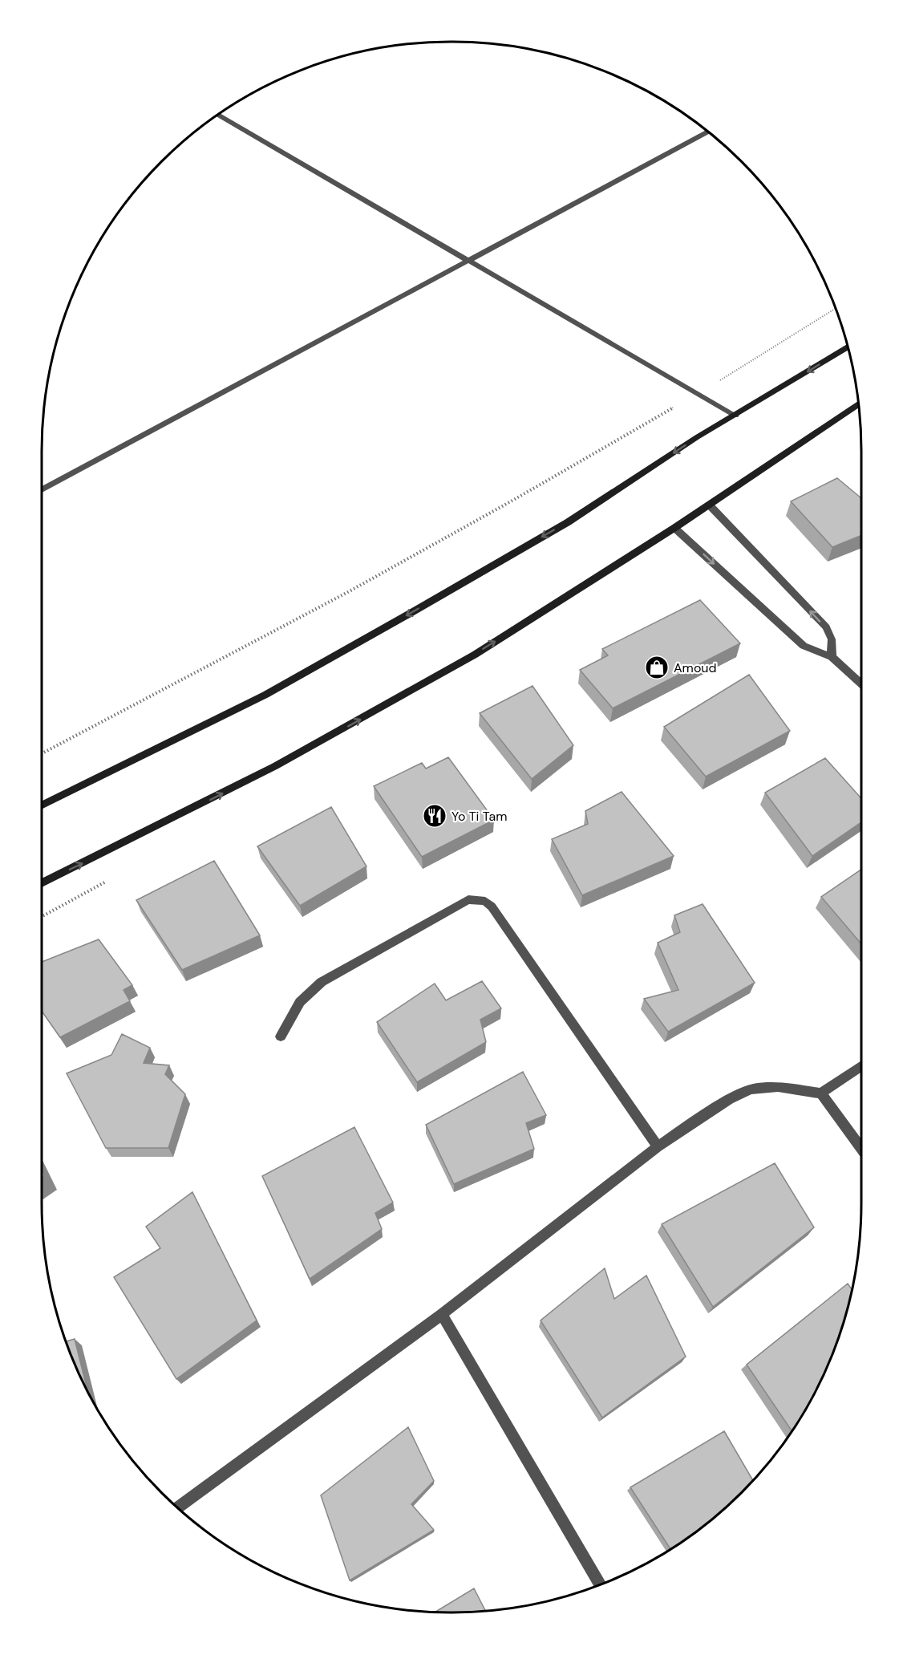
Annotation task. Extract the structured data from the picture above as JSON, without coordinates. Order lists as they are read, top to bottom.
{
  "places": {
    "shop": ["Amoud"],
    "restaurant": ["Yo Ti Tam"]
  }
}
